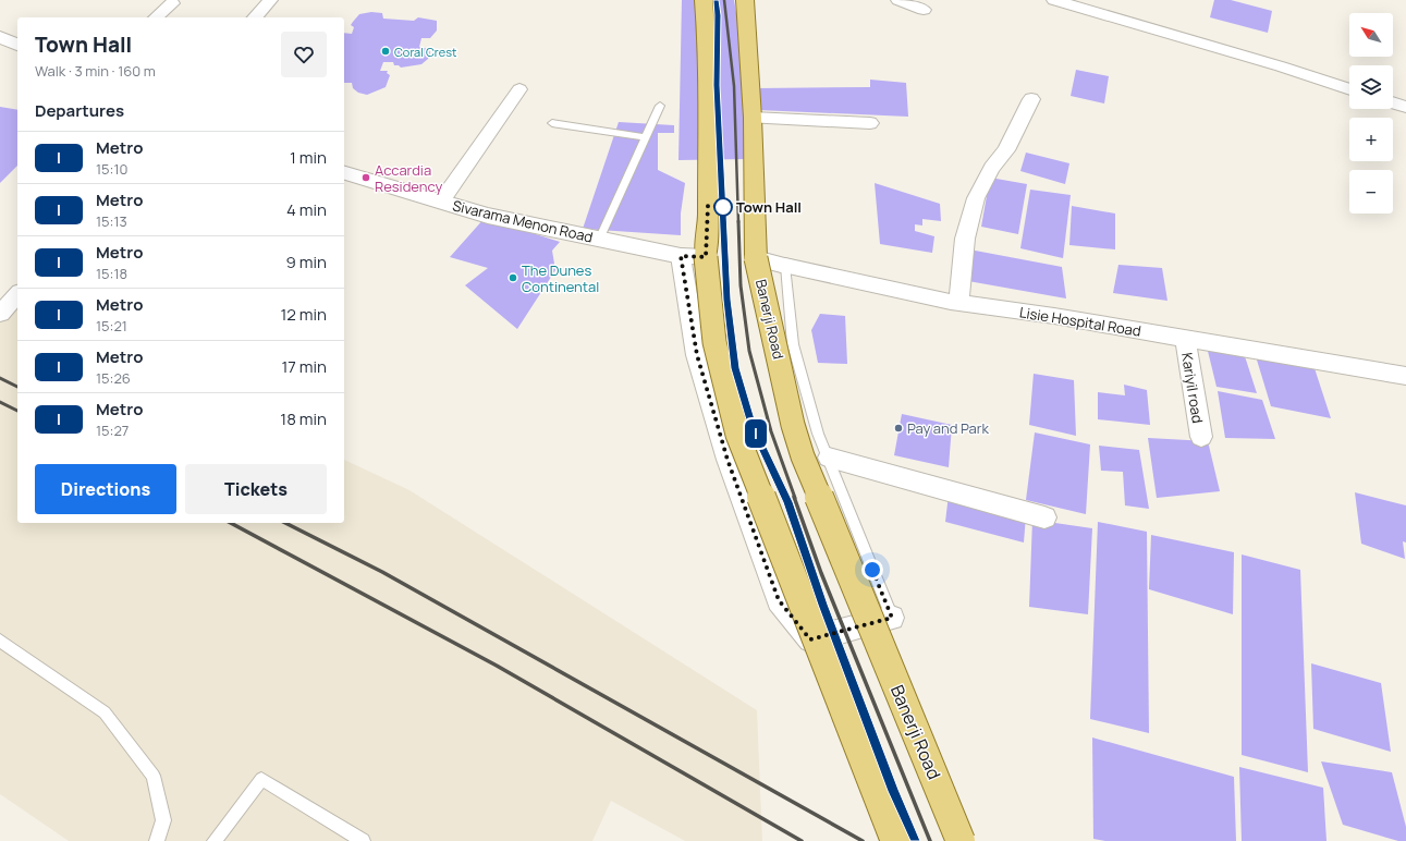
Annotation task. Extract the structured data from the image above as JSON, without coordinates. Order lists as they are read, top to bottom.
{
  "streets": {
    "main road": ["Banerji Road"],
    "street": ["Sivarama Menon Road", "Lisie Hospital Road", "Kariyil road"]
  },
  "crossings": [
    ["Banerji Road", "Lisie Hospital Road"],
    ["Lisie Hospital Road", "Kariyil road"]
  ],
  "places": [
    "Coral Crest",
    "Accardia Residency",
    "Town Hall",
    "The Dunes Continental",
    "Pay and Park"
  ],
  "lines": ["metro line I"],
  "north": "top left",
  "page": {
    "on_map": "I",
    "map_buttons": ["+", "−"],
    "heading": [
      ["Town Hall", "Walk · 3 min · 160 m"],
      "Departures"
    ],
    "list": [
      {
        "mark": "I",
        "name": "Metro",
        "note": "15:10",
        "value": "1 min"
      },
      {
        "mark": "I",
        "name": "Metro",
        "note": "15:13",
        "value": "4 min"
      },
      {
        "mark": "I",
        "name": "Metro",
        "note": "15:18",
        "value": "9 min"
      },
      {
        "mark": "I",
        "name": "Metro",
        "note": "15:21",
        "value": "12 min"
      },
      {
        "mark": "I",
        "name": "Metro",
        "note": "15:26",
        "value": "17 min"
      },
      {
        "mark": "I",
        "name": "Metro",
        "note": "15:27",
        "value": "18 min"
      }
    ],
    "buttons": ["Directions", "Tickets"]
  }
}
